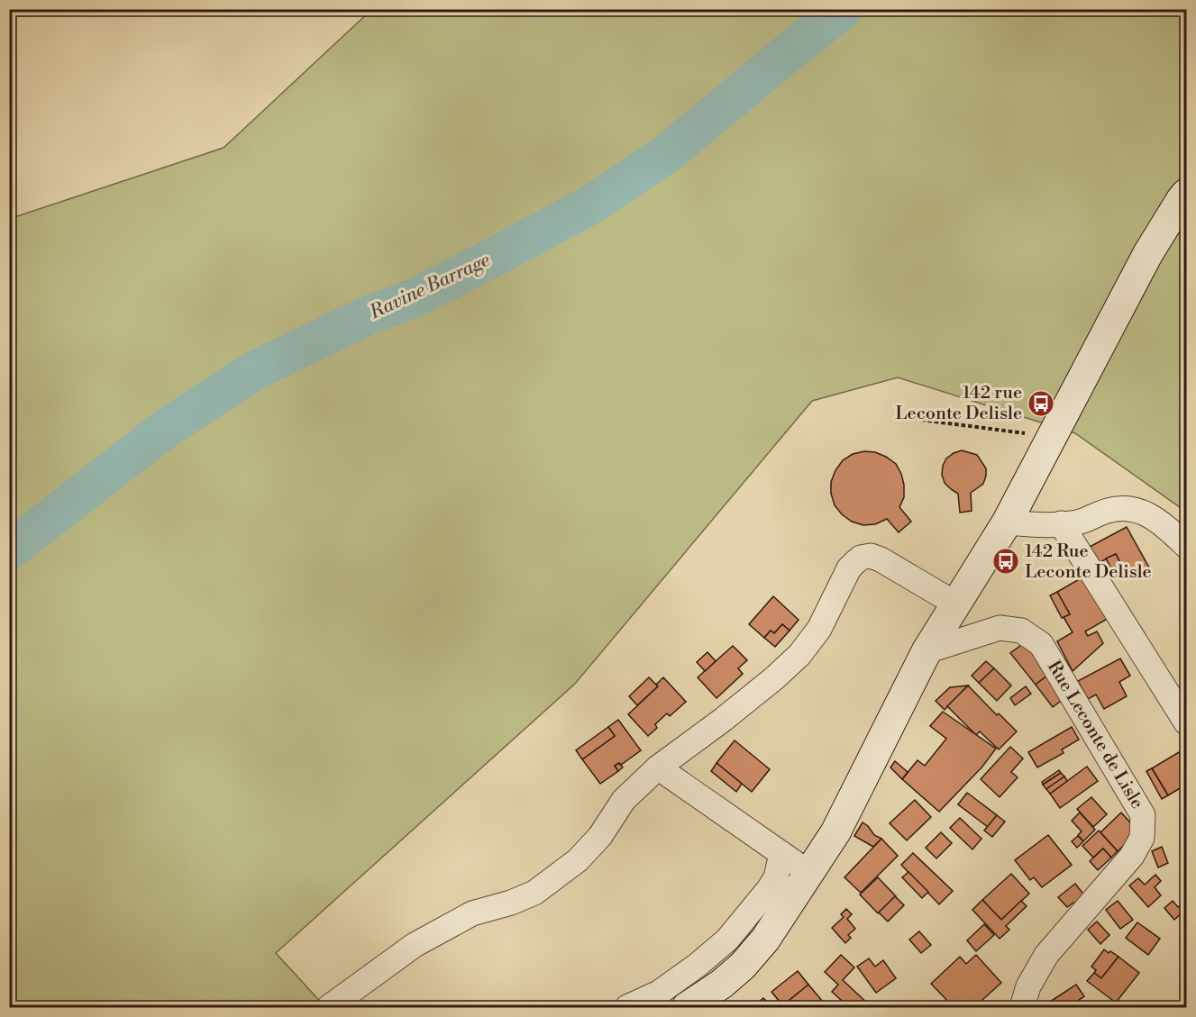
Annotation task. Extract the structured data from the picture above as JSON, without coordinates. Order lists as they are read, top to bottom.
{
  "streets": {
    "street": ["Rue Leconte de Lisle"]
  },
  "water": ["Ravine Barrage"],
  "places": {
    "bus stop": ["142 rue Leconte Delisle", "142 Rue Leconte Delisle"]
  }
}
